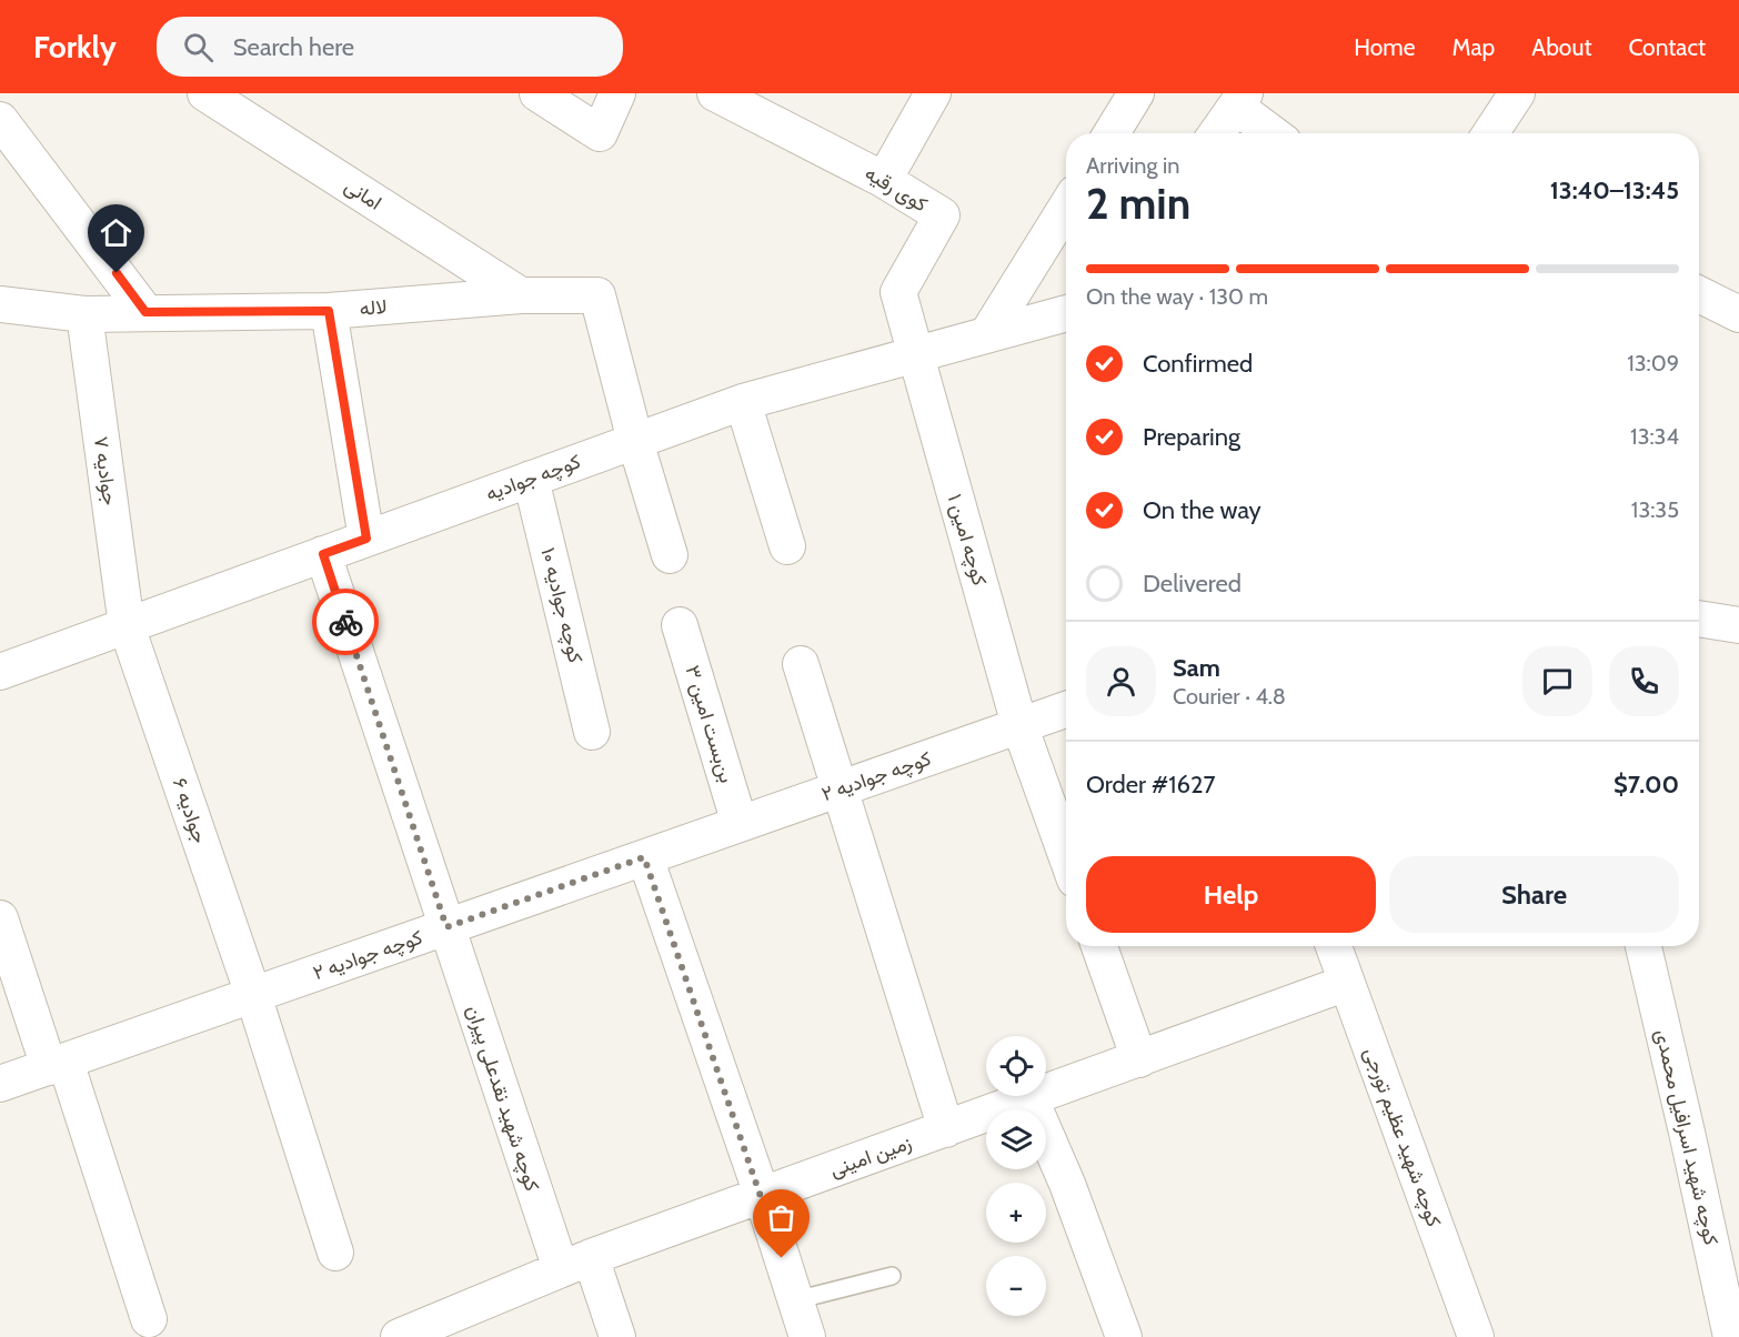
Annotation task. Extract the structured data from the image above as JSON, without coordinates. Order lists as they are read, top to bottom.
{
  "streets": {
    "street": [
      "کوی رقیه",
      "امانی",
      "لاله",
      "جوادیه ۷",
      "کوچه جوادیه",
      "کوچه امین ۱",
      "کوچه جوادیه ۱۰",
      "بن‌بست امین ۳",
      "کوچه جوادیه ۲",
      "جوادیه ۶",
      "کوچه شهید نقدعلی پیران",
      "کوچه شهید عظیم تورجی",
      "کوچه شهید اسرافیل محمدی",
      "زمین امینی"
    ]
  },
  "crossings": [
    ["کوی رقیه", "کوچه جوادیه"],
    ["کوی رقیه", "کوچه امین ۱"],
    ["امانی", "لاله"],
    ["لاله", "جوادیه ۷"],
    ["لاله", "کوچه جوادیه"],
    ["جوادیه ۷", "کوچه جوادیه"],
    ["جوادیه ۷", "جوادیه ۶"],
    ["کوچه جوادیه", "کوچه امین ۱"],
    ["کوچه جوادیه", "کوچه جوادیه ۱۰"],
    ["کوچه جوادیه", "جوادیه ۶"],
    ["کوچه جوادیه", "کوچه شهید نقدعلی پیران"],
    ["کوچه امین ۱", "کوچه جوادیه ۲"],
    ["بن‌بست امین ۳", "کوچه جوادیه ۲"],
    ["کوچه جوادیه ۲", "جوادیه ۶"],
    ["کوچه جوادیه ۲", "کوچه شهید نقدعلی پیران"],
    ["کوچه شهید نقدعلی پیران", "زمین امینی"],
    ["کوچه شهید عظیم تورجی", "زمین امینی"]
  ],
  "page": {
    "header": "Forkly",
    "search": "Search here",
    "nav": [
      "Home",
      "Map",
      "About",
      "Contact"
    ],
    "heading": ["2 min", "Arriving in", "13:40–13:45"],
    "panel": [
      "Sam",
      "Courier · 4.8",
      "Order #1627",
      "$7.00"
    ],
    "bar": "On the way · 130 m",
    "list": [
      ["Confirmed", "13:09"],
      ["Preparing", "13:34"],
      ["On the way", "13:35"],
      "Delivered"
    ],
    "buttons": ["Help", "Share"],
    "map_buttons": ["+", "−"]
  }
}
